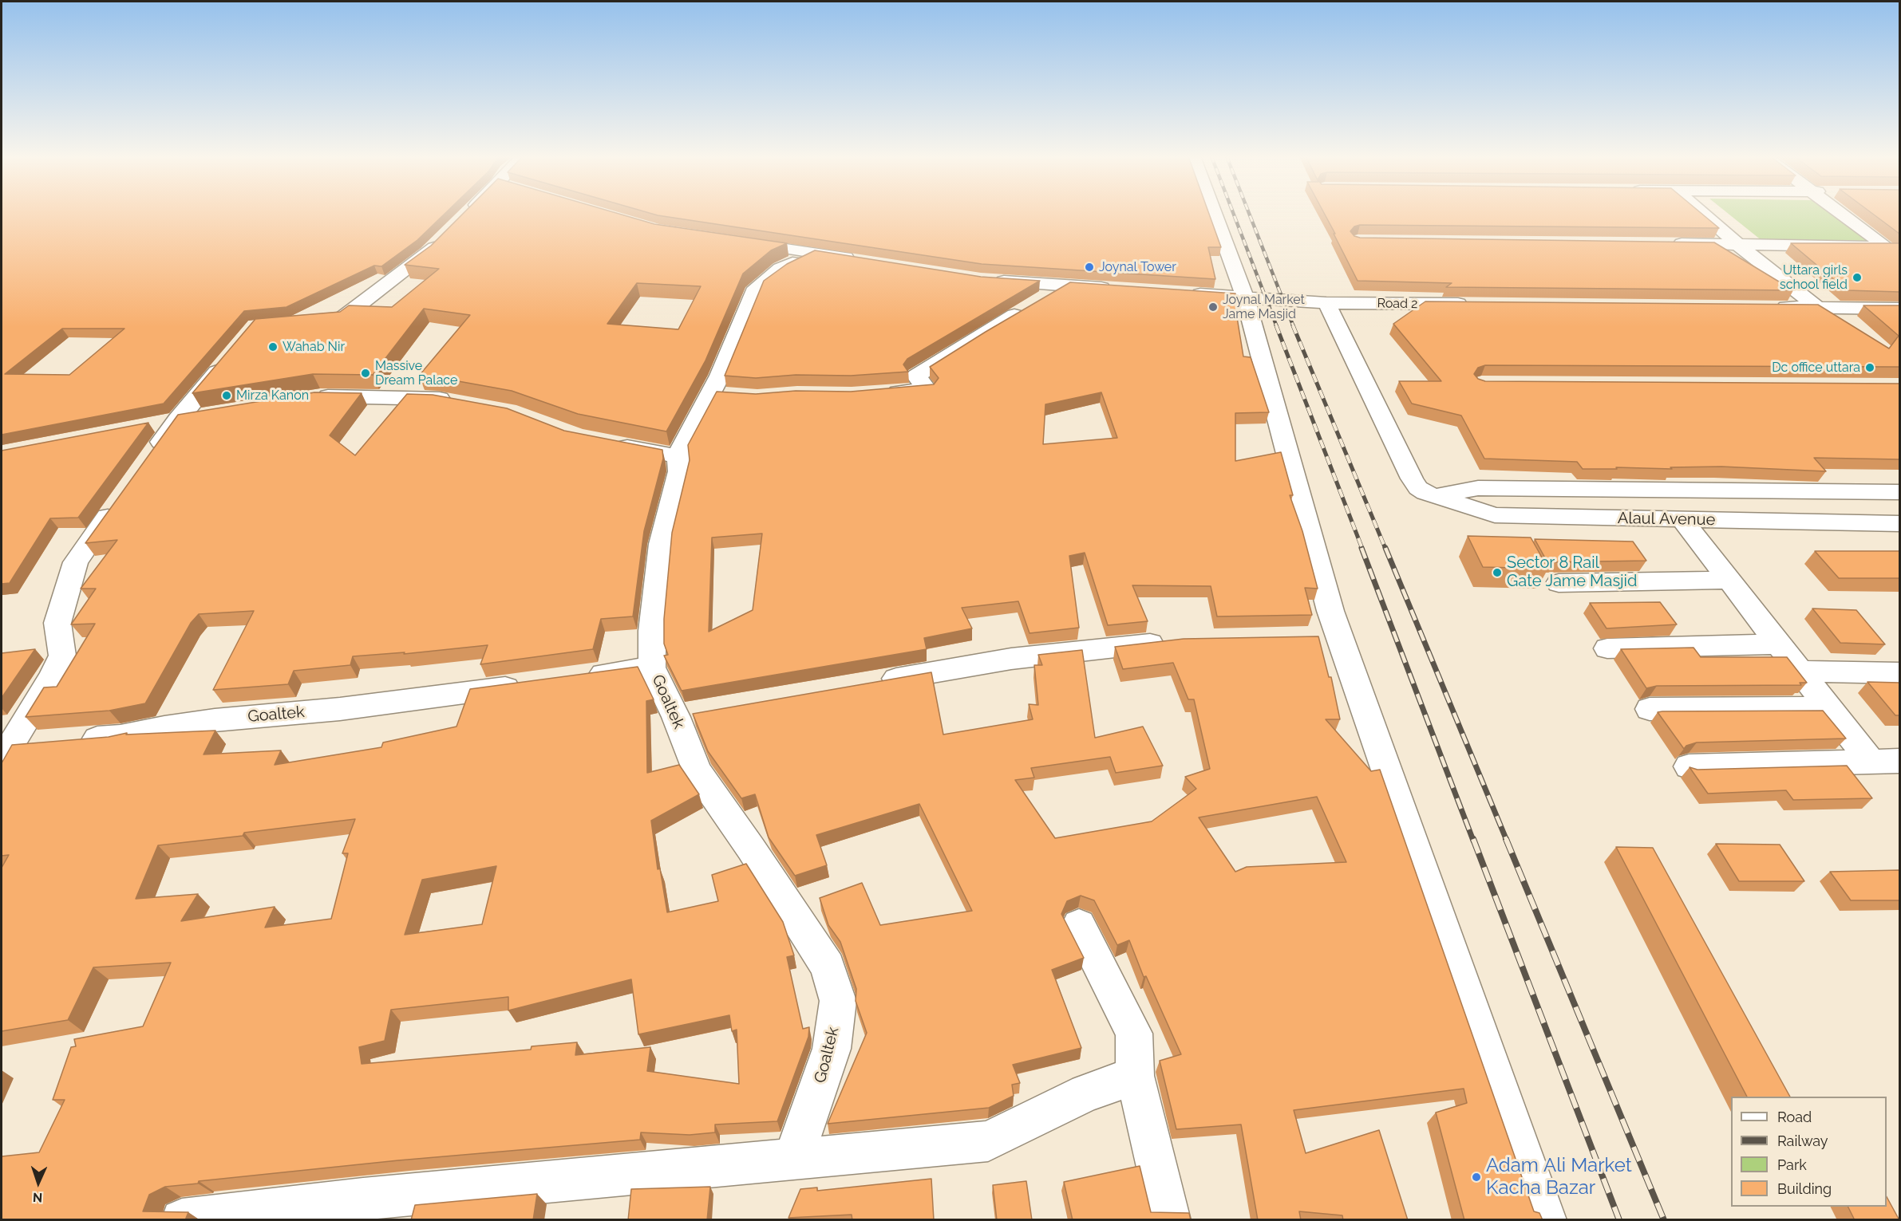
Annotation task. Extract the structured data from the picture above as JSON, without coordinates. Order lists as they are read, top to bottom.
{
  "streets": {
    "street": ["Road 2", "Alaul Avenue", "Goaltek"]
  },
  "crossings": [
    ["Road 2", "Alaul Avenue"]
  ],
  "places": [
    "Joynal Tower",
    "Uttara girls school field",
    "Joynal Market Jame Masjid",
    "Wahab Nir",
    "Dc office uttara",
    "Massive Dream Palace",
    "Mirza Kanon",
    "Sector 8 Rail Gate Jame Masjid",
    "Adam Ali Market Kacha Bazar"
  ],
  "legend": [
    "Road",
    "Railway",
    "Park",
    "Building"
  ],
  "north": "bottom"
}
